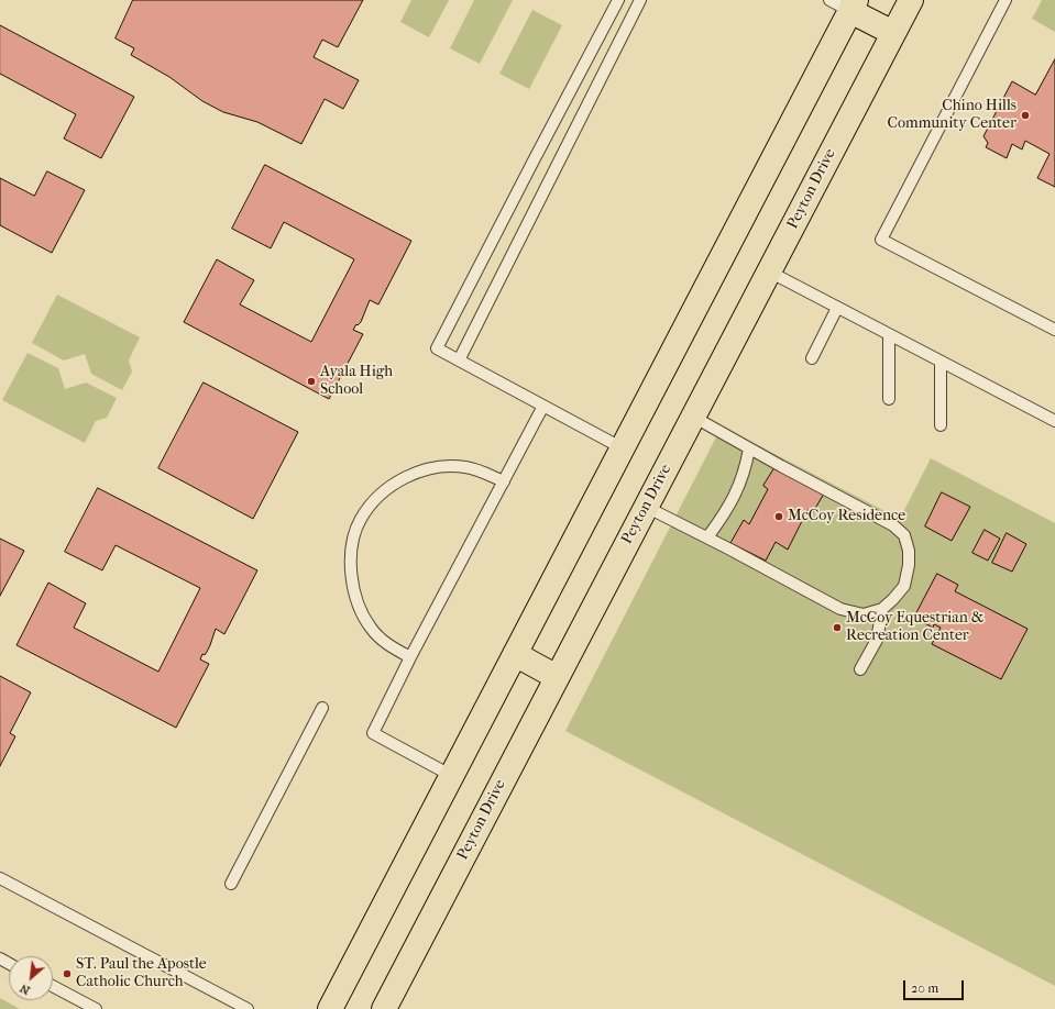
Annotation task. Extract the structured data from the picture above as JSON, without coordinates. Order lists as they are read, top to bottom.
{
  "streets": {
    "main road": ["Peyton Drive"]
  },
  "places": [
    "Chino Hills Community Center",
    "Ayala High School",
    "McCoy Residence",
    "McCoy Equestrian & Recreation Center",
    "ST. Paul the Apostle Catholic Church"
  ],
  "scale_bar": "20 m",
  "north": "bottom left"
}
